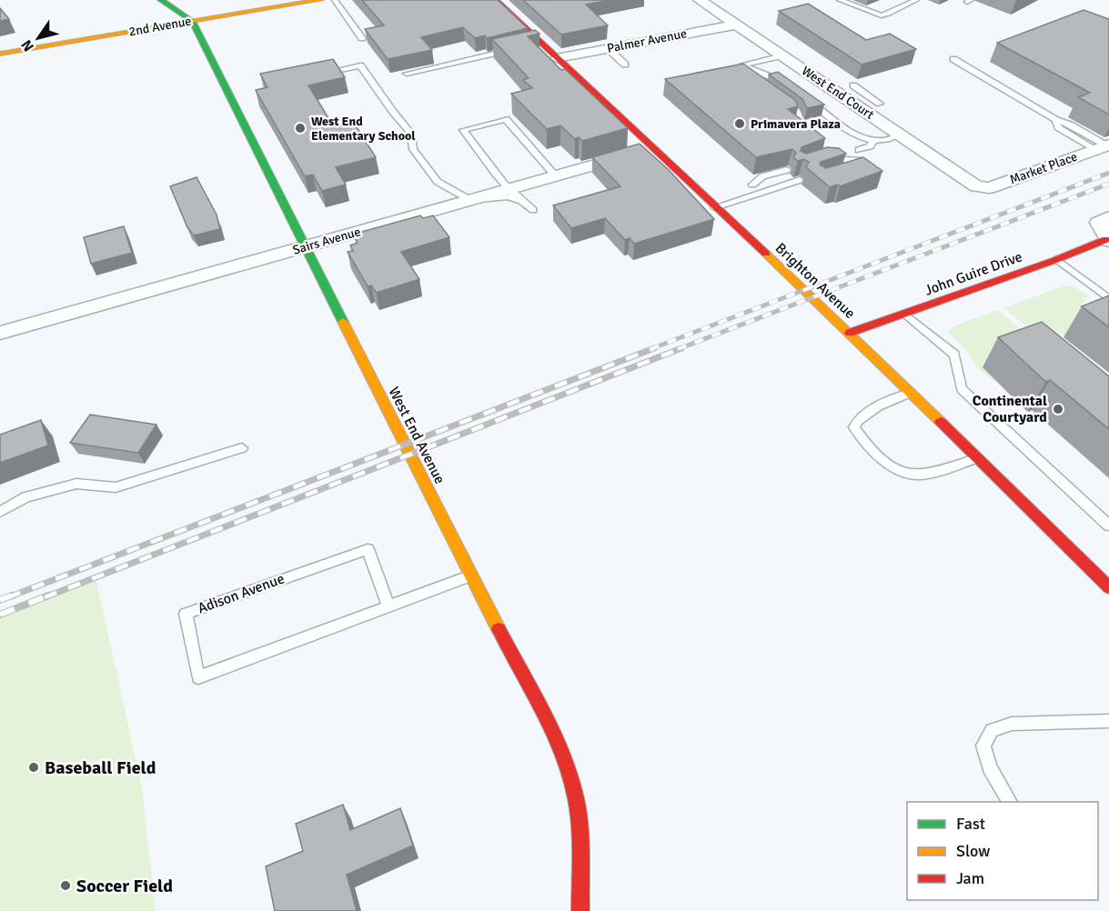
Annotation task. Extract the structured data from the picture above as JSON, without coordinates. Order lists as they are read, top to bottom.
{
  "streets": {
    "street": [
      "2nd Avenue",
      "Palmer Avenue",
      "West End Court",
      "Market Place",
      "Sairs Avenue",
      "John Guire Drive",
      "Brighton Avenue",
      "West End Avenue"
    ],
    "lane": ["Adison Avenue"]
  },
  "crossings": [
    ["2nd Avenue", "West End Avenue"],
    ["Palmer Avenue", "West End Court"],
    ["Palmer Avenue", "Brighton Avenue"],
    ["West End Court", "Market Place"],
    ["Sairs Avenue", "Brighton Avenue"],
    ["Sairs Avenue", "West End Avenue"],
    ["John Guire Drive", "Brighton Avenue"],
    ["West End Avenue", "Adison Avenue"]
  ],
  "places": [
    "Primavera Plaza",
    "West End Elementary School",
    "Continental Courtyard",
    "Baseball Field",
    "Soccer Field"
  ],
  "legend": ["Fast", "Slow", "Jam"],
  "north": "bottom left"
}
